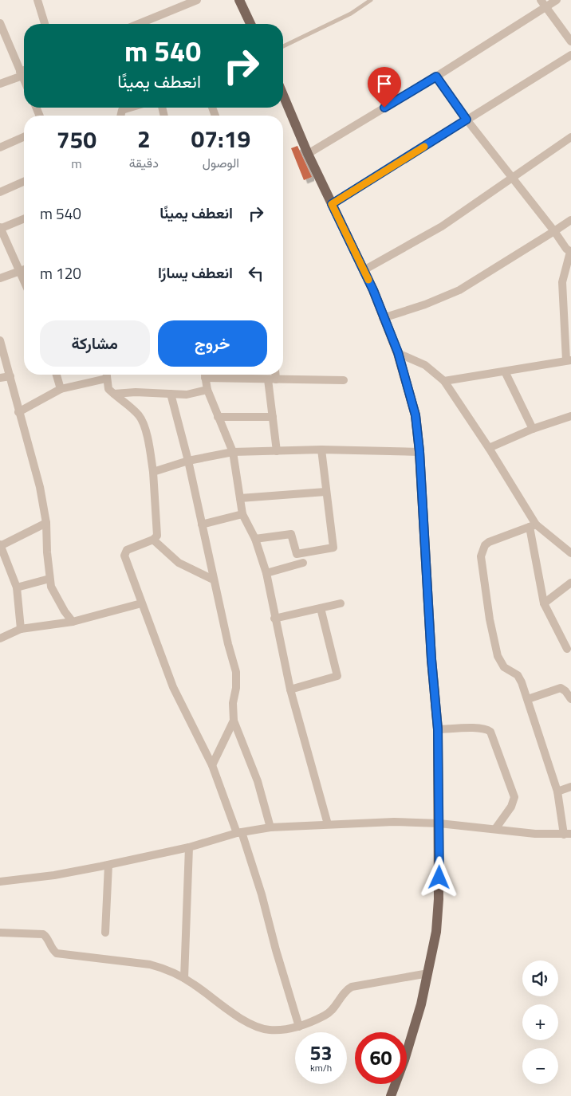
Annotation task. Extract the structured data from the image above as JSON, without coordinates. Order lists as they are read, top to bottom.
{
  "page": {
    "turn": ["540 m", "انعطف يمينًا"],
    "eta": [
      "07:19",
      "الوصول",
      "2",
      "دقيقة",
      "750",
      "m"
    ],
    "list": [
      {
        "name": "انعطف يمينًا",
        "value": "540 m"
      },
      {
        "name": "انعطف يسارًا",
        "value": "120 m"
      }
    ],
    "buttons": ["خروج", "مشاركة"],
    "map_buttons": ["+", "−"],
    "speed": "53 km/h",
    "limit": "60"
  }
}
